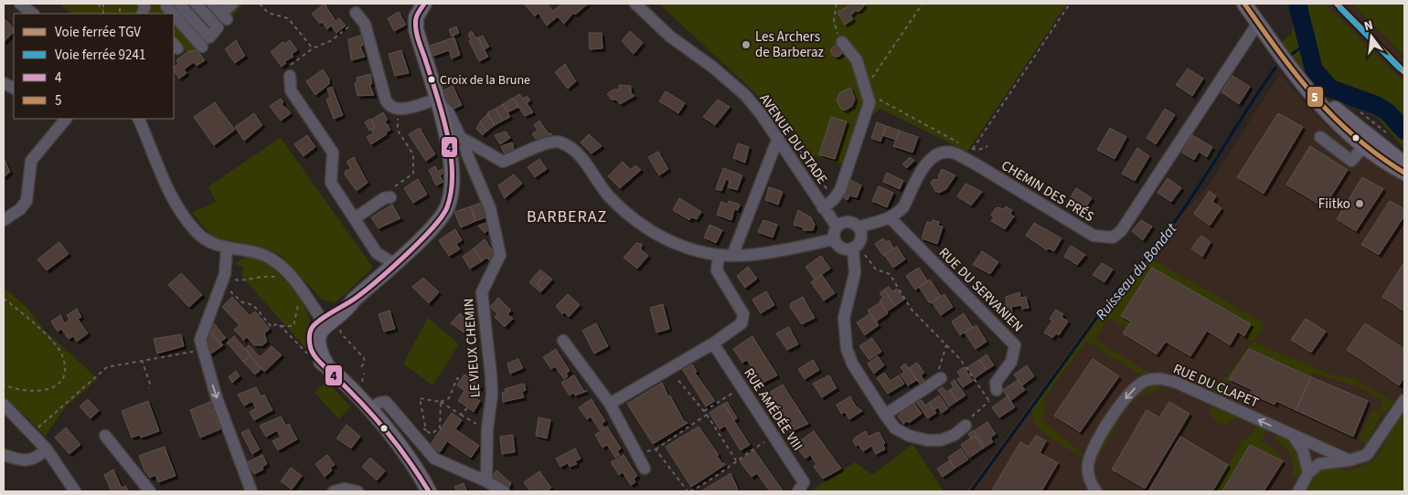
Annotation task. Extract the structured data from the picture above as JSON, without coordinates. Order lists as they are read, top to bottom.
{
  "streets": {
    "street": [
      "AVENUE DU STADE",
      "CHEMIN DES PRÉS",
      "RUE DU SERVANIEN",
      "LE VIEUX CHEMIN",
      "RUE DU CLAPET",
      "RUE AMÉDÉE VIII"
    ]
  },
  "crossings": [
    ["CHEMIN DES PRÉS", "RUE DU SERVANIEN"]
  ],
  "districts": ["BARBERAZ"],
  "water": ["Ruisseau du Bondat"],
  "places": ["Les Archers de Barberaz", "Croix de la Brune", "Fiitko"],
  "lines": [
    "rail line TGV",
    "transit line 4",
    "transit line 5",
    "rail line 9241"
  ],
  "legend": [
    "Voie ferrée TGV",
    "Voie ferrée 9241",
    "4",
    "5"
  ],
  "north": "top"
}
